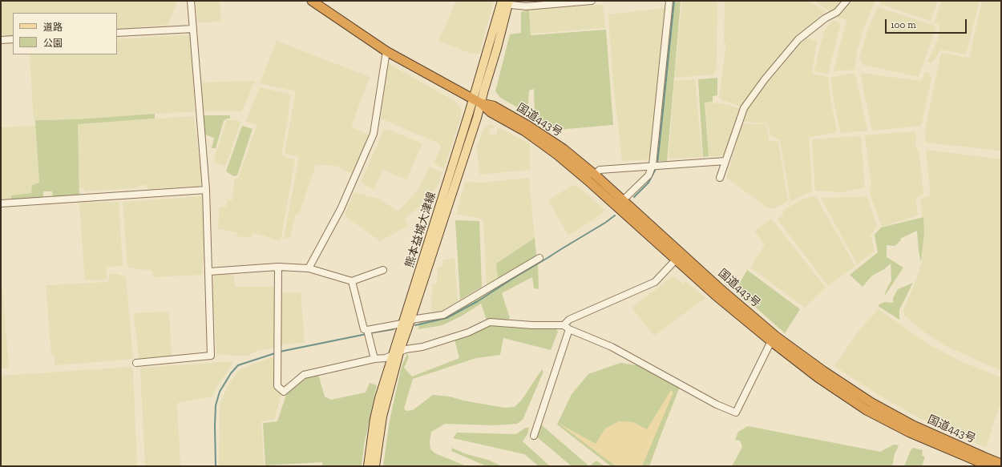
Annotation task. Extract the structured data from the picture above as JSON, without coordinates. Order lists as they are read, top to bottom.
{
  "streets": {
    "highway": ["国道443号"],
    "main road": ["熊本益城大津線"]
  },
  "crossings": [
    ["国道443号", "熊本益城大津線"]
  ],
  "legend": ["道路", "公園"],
  "scale_bar": "100 m"
}
